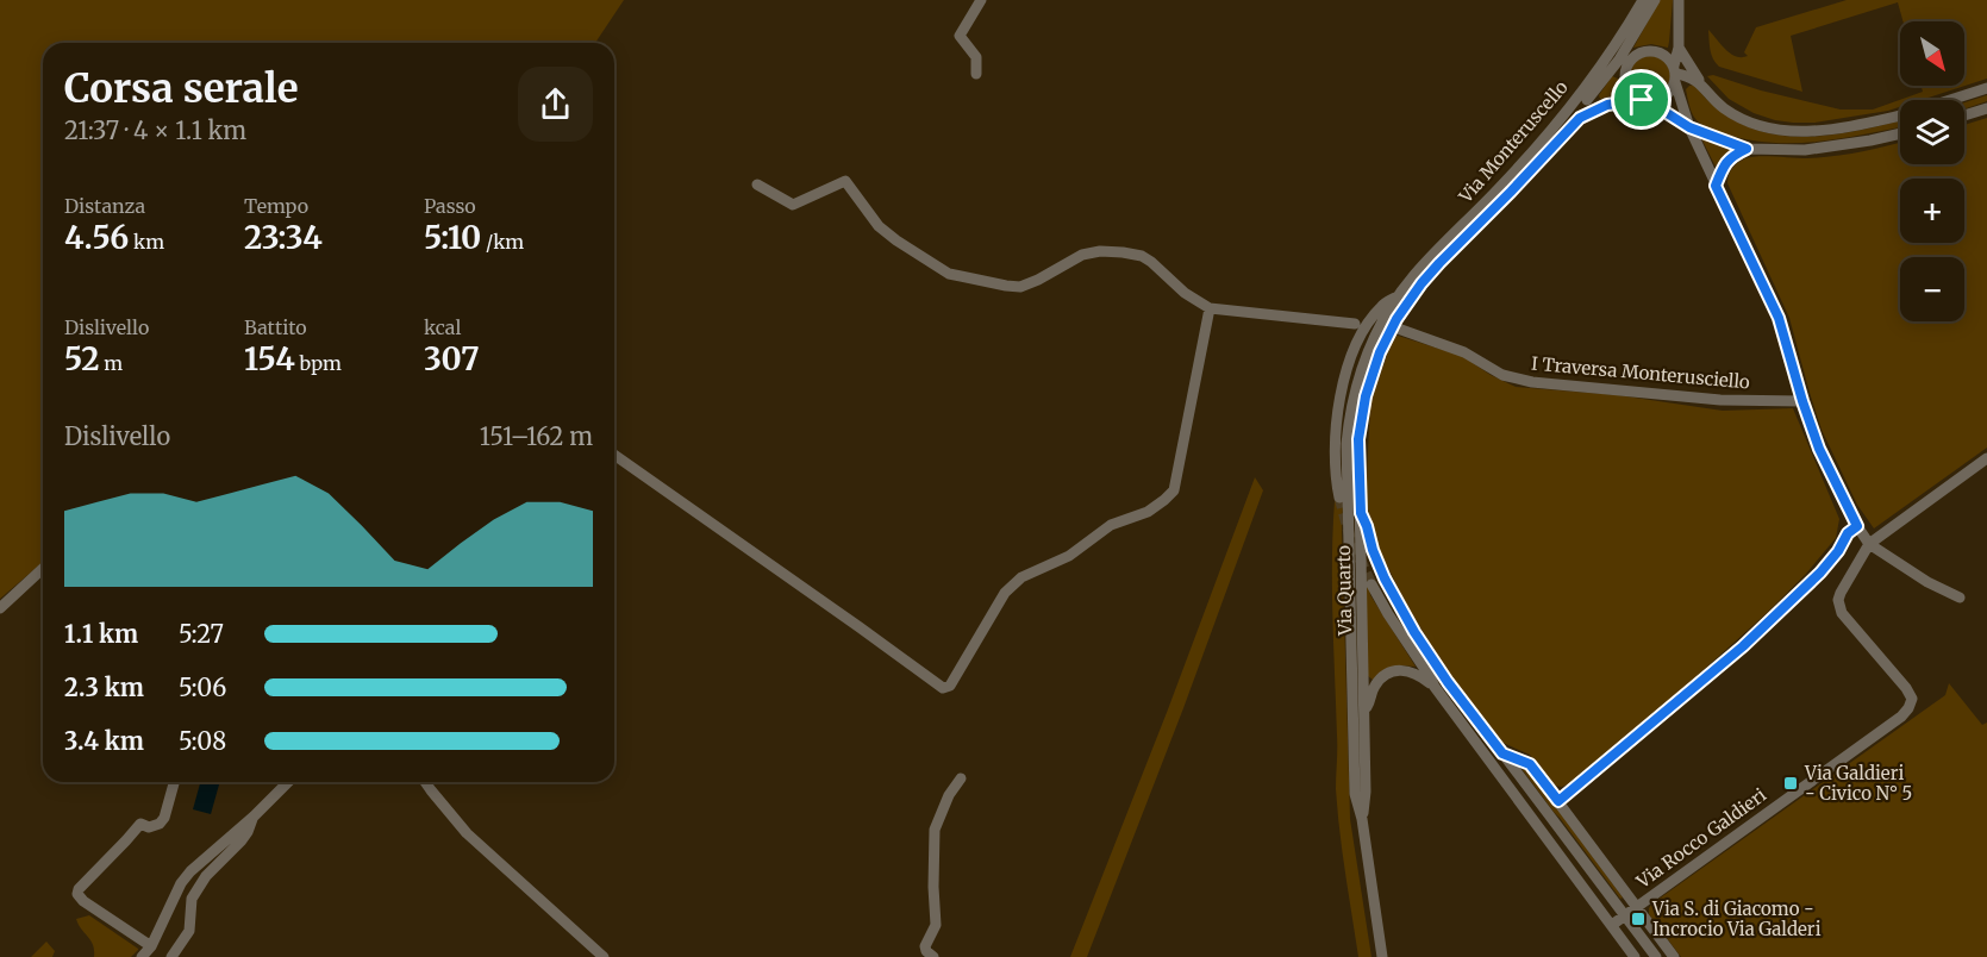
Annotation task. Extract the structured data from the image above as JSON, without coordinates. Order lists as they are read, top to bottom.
{
  "streets": {
    "street": [
      "Via Monteruscello",
      "I Traversa Monterusciello",
      "Via Quarto",
      "Via Rocco Galdieri"
    ]
  },
  "crossings": [
    ["Via Monteruscello", "Via Quarto"]
  ],
  "places": {
    "transit": ["Via Galdieri - Civico N° 5", "Via S. di Giacomo - Incrocio Via Galderi"]
  },
  "north": "bottom right",
  "page": {
    "map_buttons": ["+", "−"],
    "heading": ["Corsa serale", "21:37 · 4 × 1.1 km"],
    "stats": [
      ["Distanza", "4.56 km"],
      ["Tempo", "23:34"],
      ["Passo", "5:10 /km"],
      ["Dislivello", "52 m"],
      ["Battito", "154 bpm"],
      ["kcal", "307"]
    ],
    "chart": ["Dislivello", "151–162 m"],
    "list": [
      {
        "name": "1.1 km",
        "note": "5:27"
      },
      {
        "name": "2.3 km",
        "note": "5:06"
      },
      {
        "name": "3.4 km",
        "note": "5:08"
      }
    ]
  }
}
